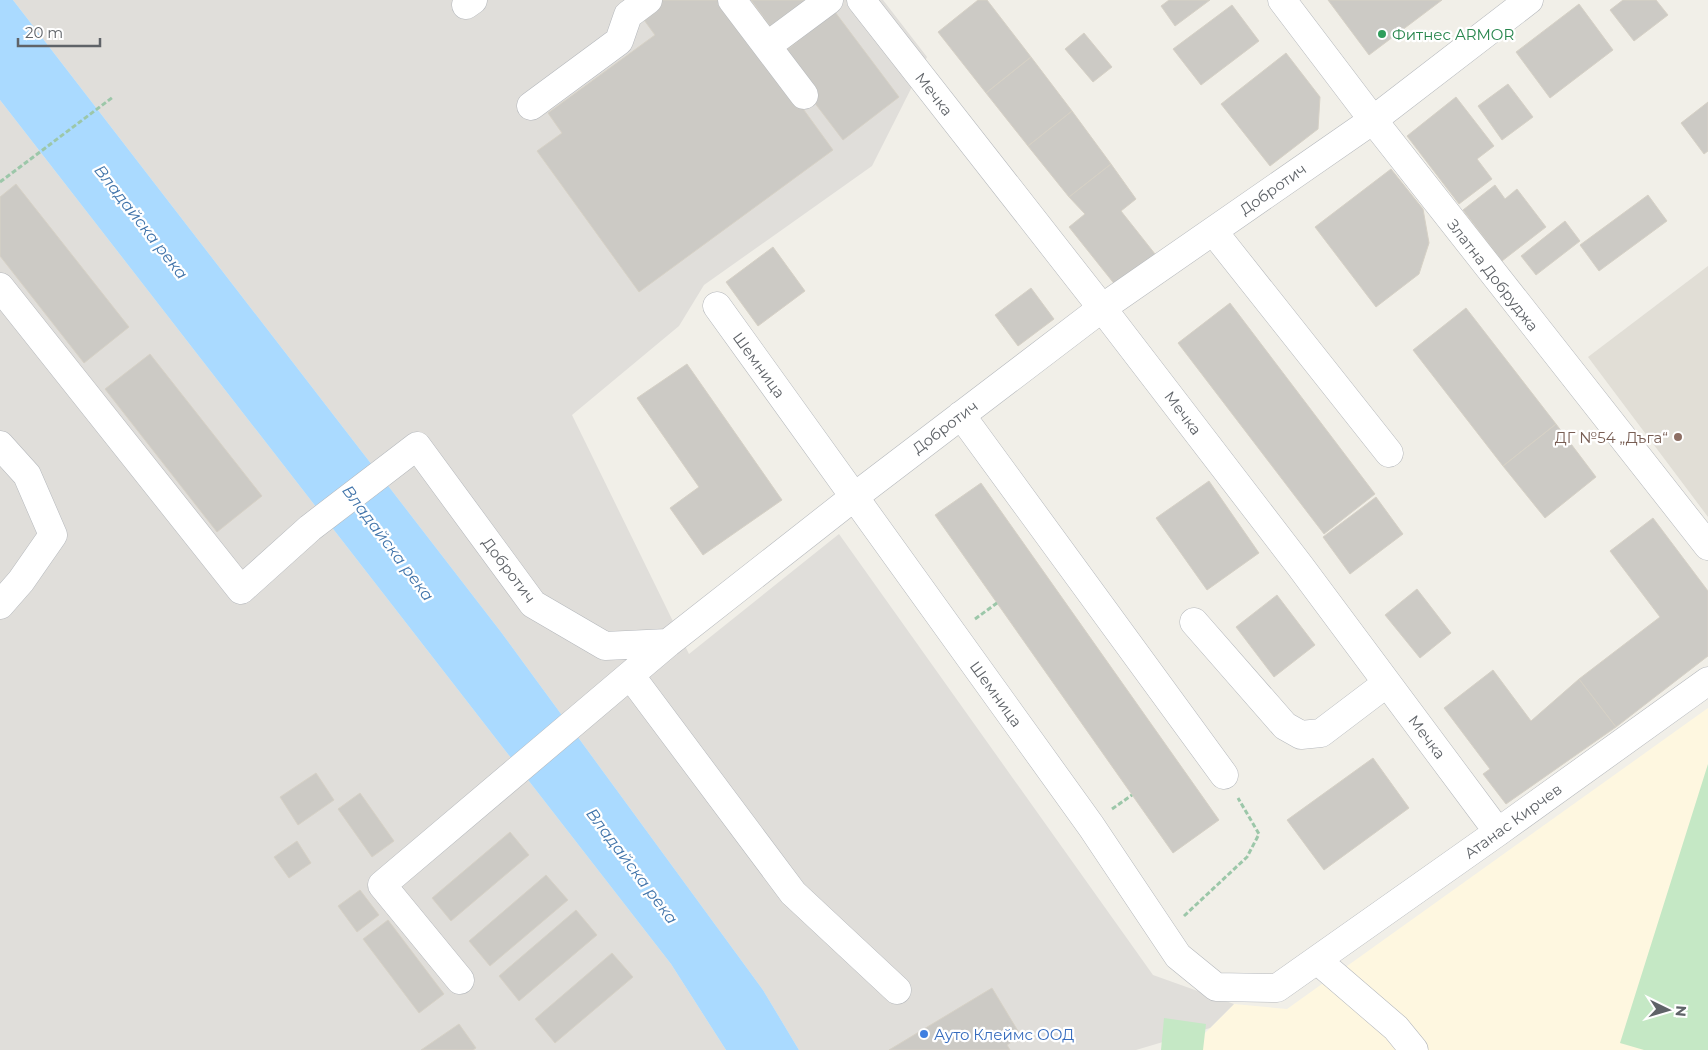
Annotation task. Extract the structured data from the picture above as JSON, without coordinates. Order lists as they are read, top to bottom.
{
  "streets": {
    "street": [
      "Мечка",
      "Добротич",
      "Златна Добруджа",
      "Шемница",
      "Атанас Кирчев"
    ]
  },
  "crossings": [
    ["Мечка", "Добротич"],
    ["Мечка", "Атанас Кирчев"],
    ["Добротич", "Златна Добруджа"],
    ["Добротич", "Шемница"],
    ["Шемница", "Атанас Кирчев"]
  ],
  "water": ["Владайска река"],
  "places": ["Фитнес ARMOR", "ДГ №54 „Дъга“", "Ауто Клеймс ООД"],
  "scale_bar": "20 m",
  "north": "right"
}
